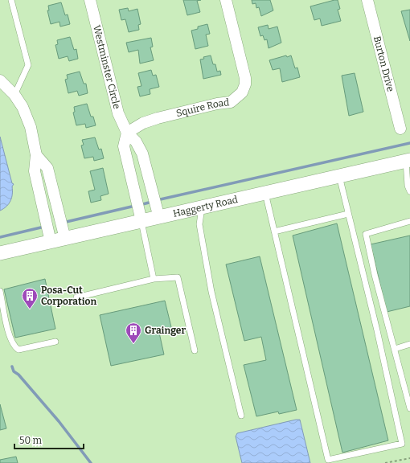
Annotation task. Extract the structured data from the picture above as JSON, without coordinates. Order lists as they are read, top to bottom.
{
  "streets": {
    "street": [
      "Burton Drive",
      "Westminster Circle",
      "Squire Road",
      "Haggerty Road"
    ]
  },
  "crossings": [
    ["Westminster Circle", "Squire Road"],
    ["Westminster Circle", "Haggerty Road"]
  ],
  "places": {
    "building": ["Posa-Cut Corporation", "Grainger"]
  },
  "scale_bar": "50 m"
}
